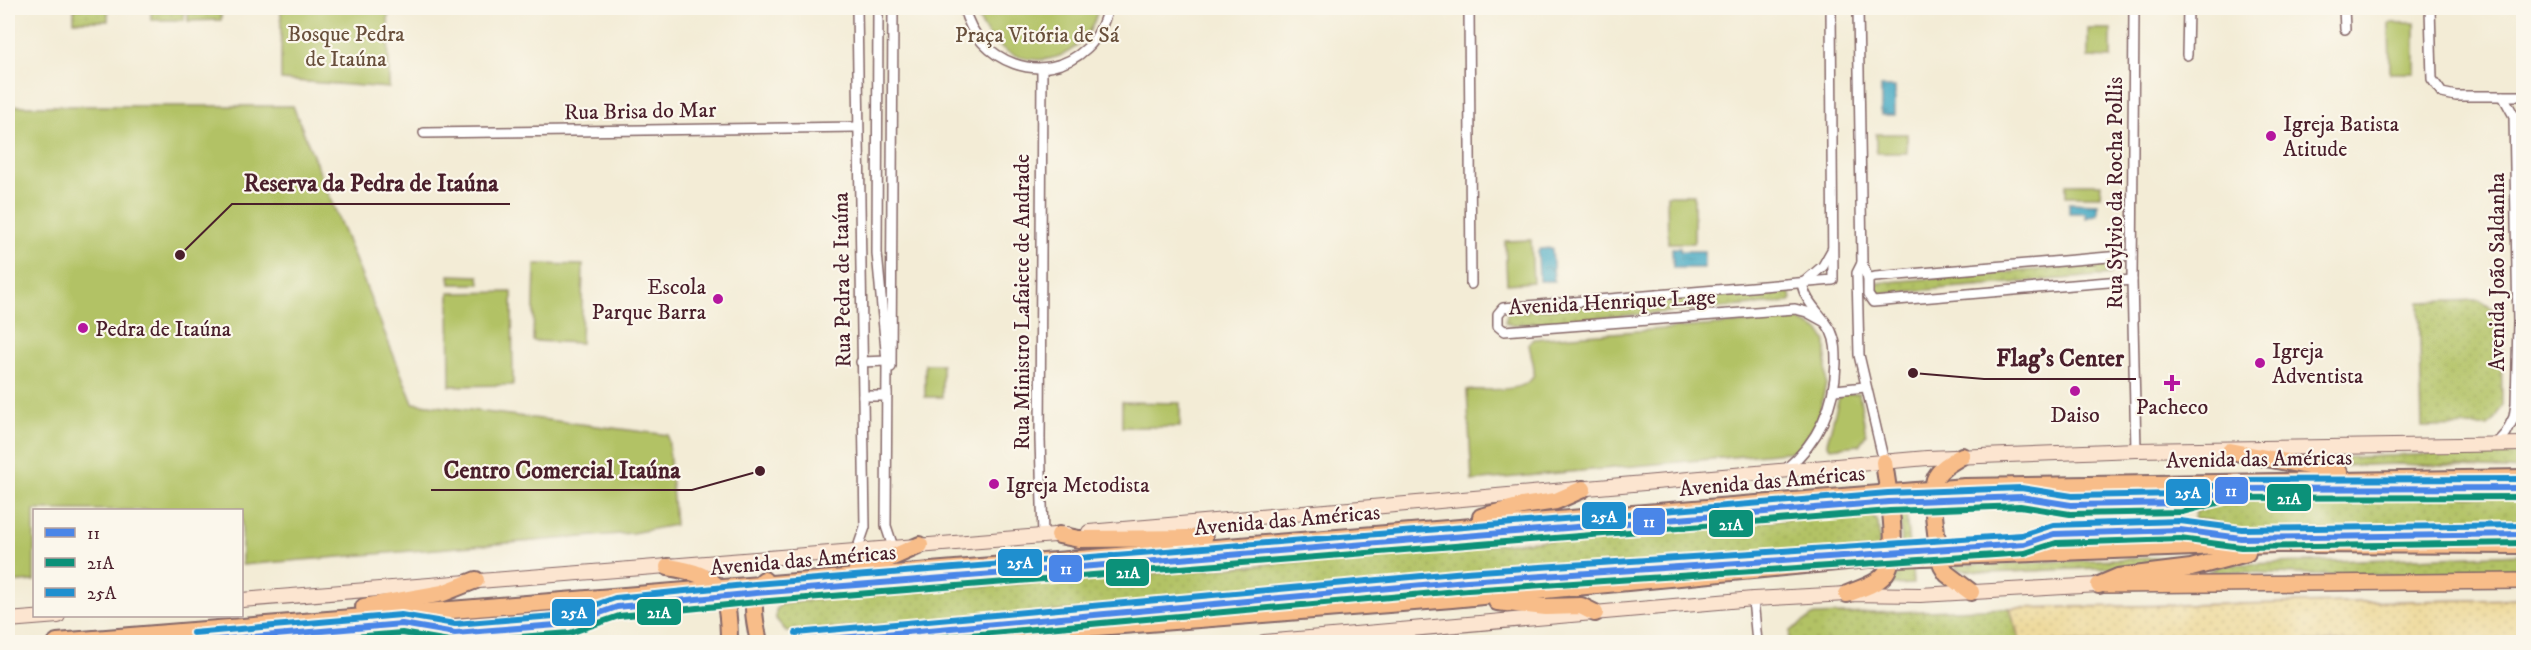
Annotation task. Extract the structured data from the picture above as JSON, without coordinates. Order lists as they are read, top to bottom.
{
  "streets": {
    "highway": ["Avenida das Américas"],
    "street": [
      "Rua Brisa do Mar",
      "Rua Sylvio da Rocha Pollis",
      "Avenida João Saldanha",
      "Rua Pedra de Itaúna",
      "Avenida Henrique Lage",
      "Rua Ministro Lafaiete de Andrade"
    ]
  },
  "crossings": [
    ["Rua Brisa do Mar", "Rua Pedra de Itaúna"],
    ["Rua Sylvio da Rocha Pollis", "Avenida das Américas"],
    ["Avenida João Saldanha", "Avenida das Américas"],
    ["Rua Pedra de Itaúna", "Avenida das Américas"],
    ["Rua Ministro Lafaiete de Andrade", "Avenida das Américas"]
  ],
  "parks": ["Bosque Pedra de Itaúna", "Praça Vitória de Sá"],
  "places": {
    "other": [
      "Igreja Batista Atitude",
      "Reserva da Pedra de Itaúna",
      "Escola Parque Barra",
      "Pedra de Itaúna",
      "Igreja Adventista",
      "Flag's Center",
      "Daiso",
      "Centro Comercial Itaúna",
      "Igreja Metodista"
    ],
    "health": ["Pacheco"]
  },
  "lines": ["transit line 25A", "transit line 11", "transit line 21A"],
  "legend": ["11", "21A", "25A"]
}
